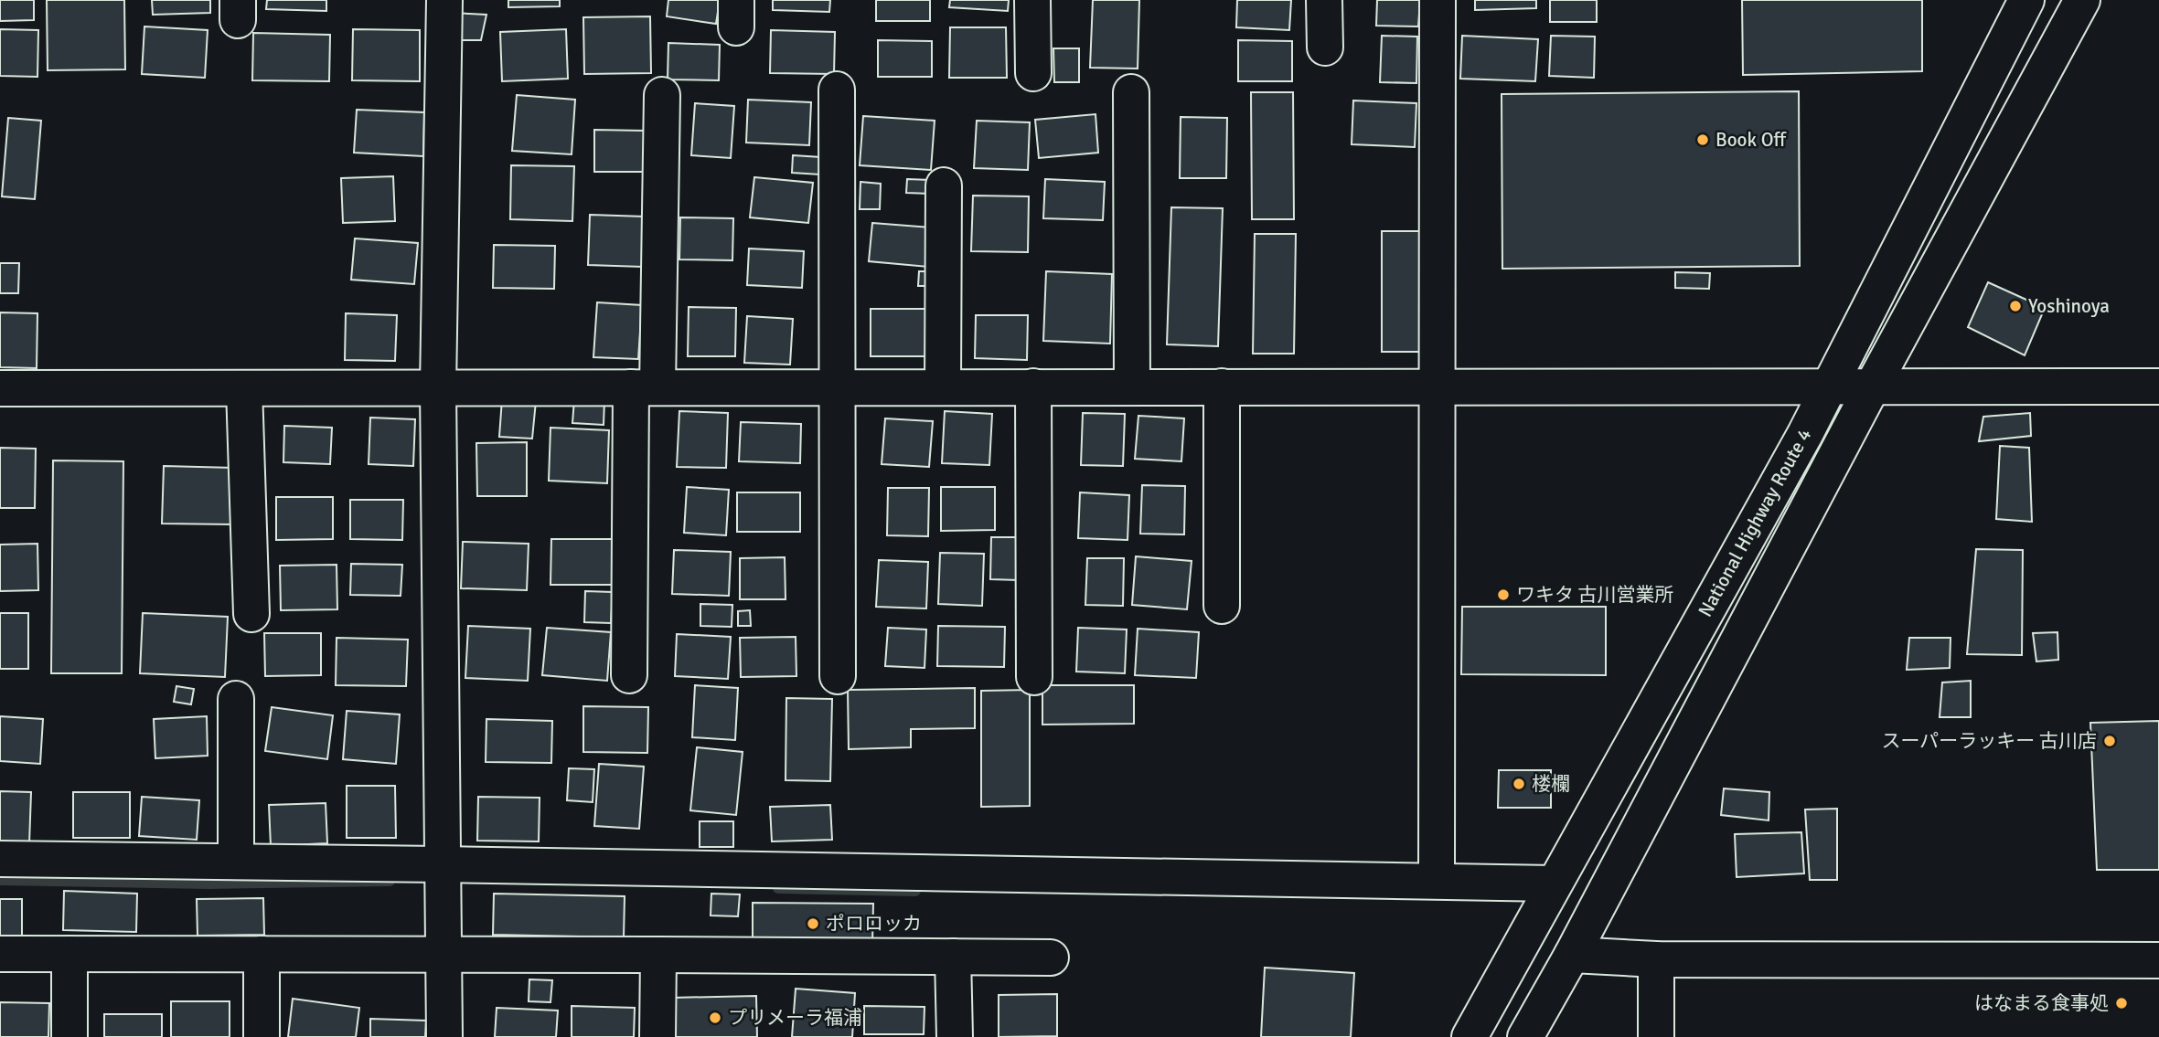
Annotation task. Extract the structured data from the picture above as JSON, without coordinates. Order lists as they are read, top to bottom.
{
  "streets": {
    "main road": ["National Highway Route 4"]
  },
  "places": [
    "Book Off",
    "Yoshinoya",
    "ワキタ 古川営業所",
    "スーパーラッキー 古川店",
    "楼欄",
    "ポロロッカ",
    "はなまる食事処",
    "プリメーラ福浦"
  ]
}
